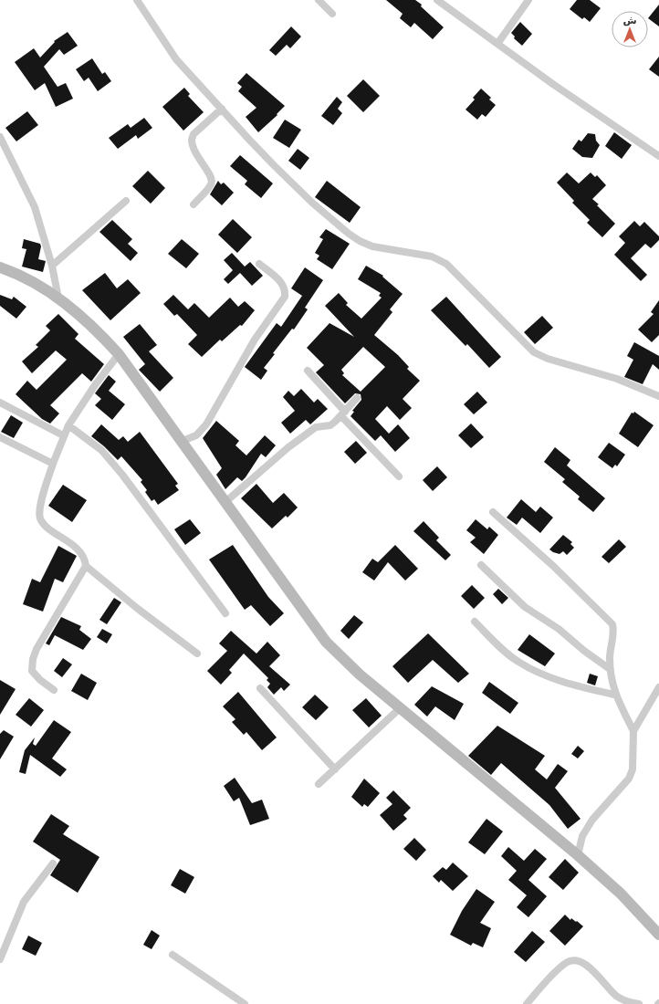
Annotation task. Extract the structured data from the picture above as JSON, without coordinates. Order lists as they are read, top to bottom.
{
  "north": "top"
}
